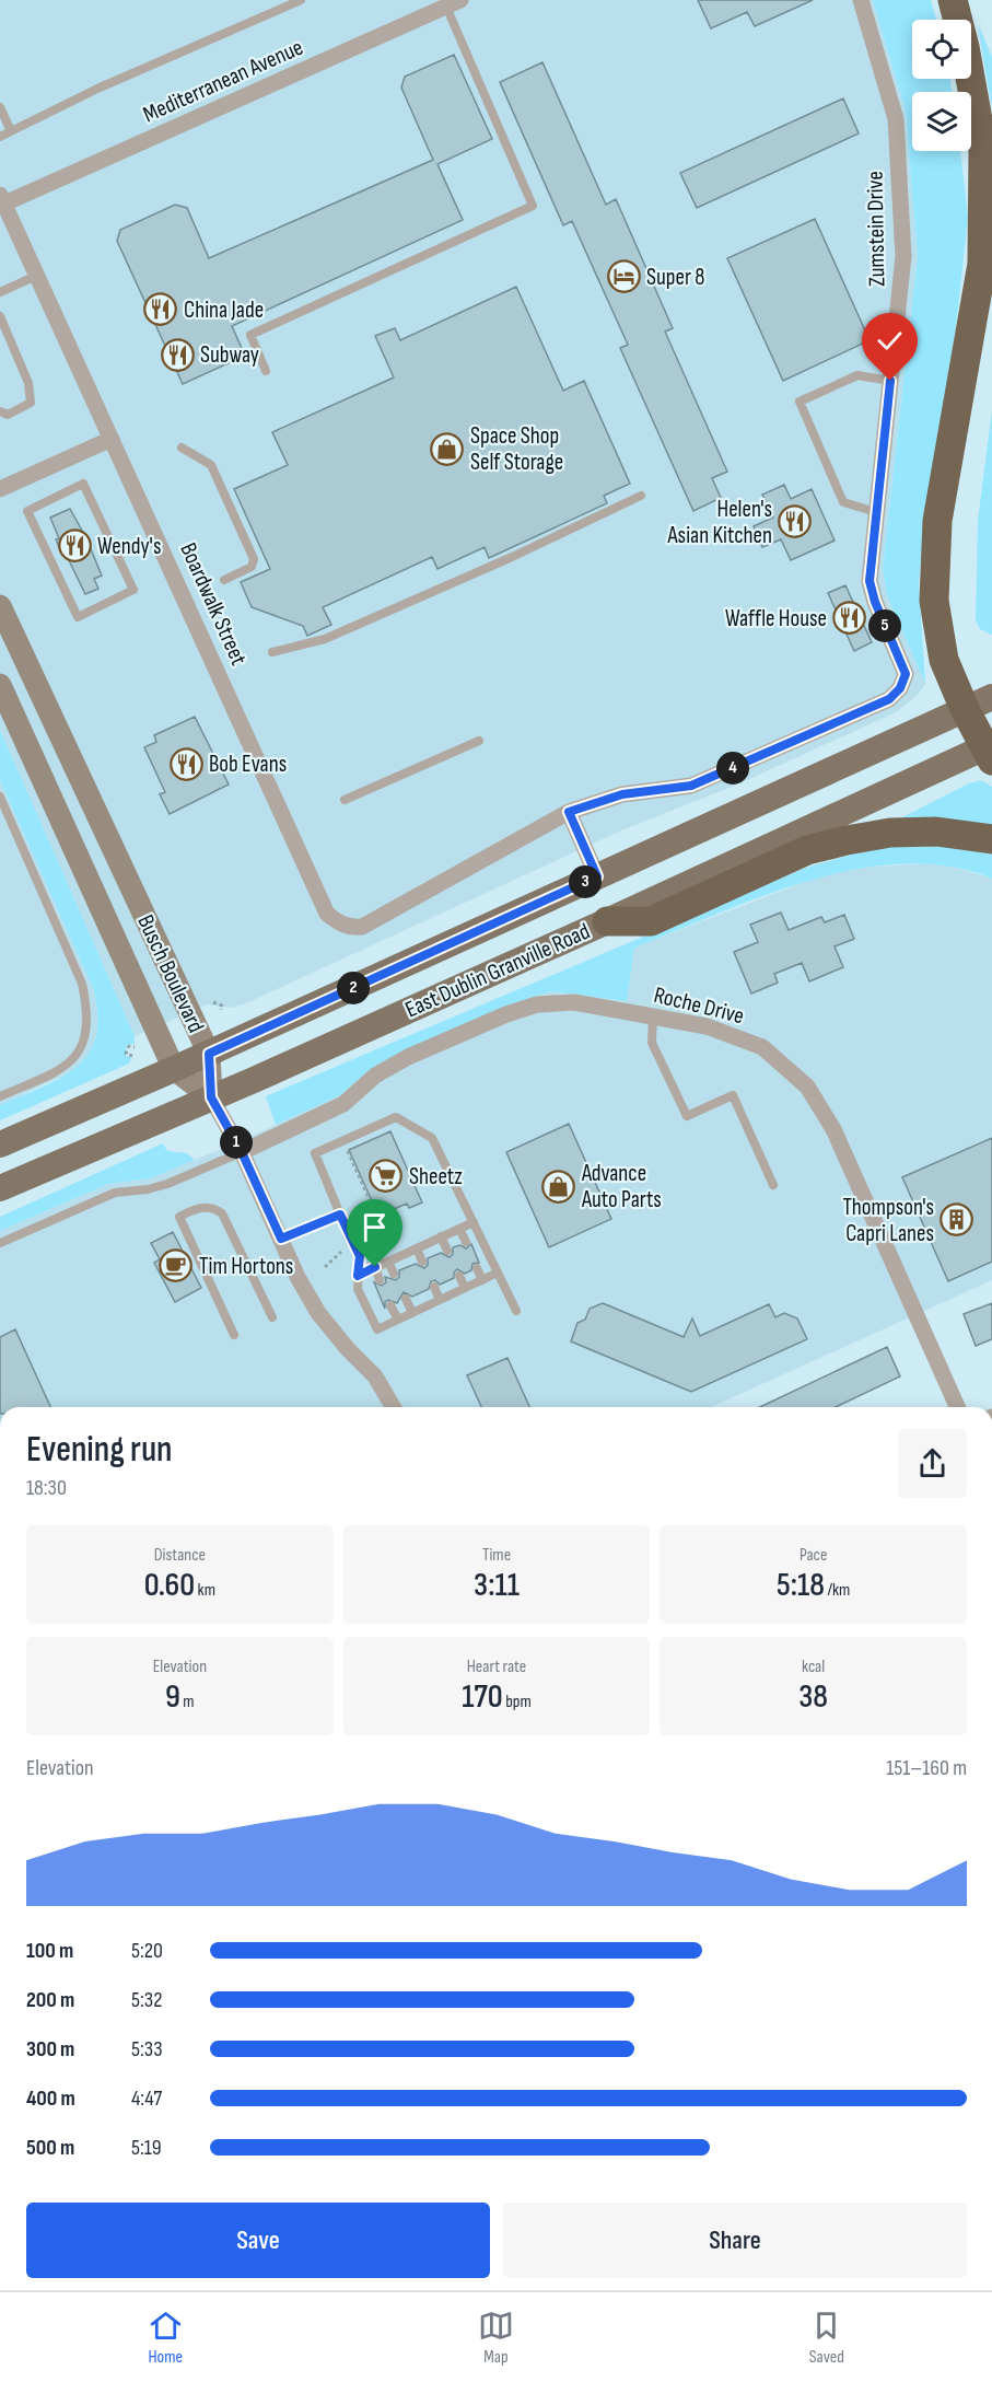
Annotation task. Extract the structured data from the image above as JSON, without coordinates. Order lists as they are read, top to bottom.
{
  "streets": {
    "main road": ["East Dublin Granville Road", "Busch Boulevard"],
    "street": [
      "Mediterranean Avenue",
      "Zumstein Drive",
      "Boardwalk Street",
      "Roche Drive"
    ]
  },
  "crossings": [
    ["Mediterranean Avenue", "Boardwalk Street"],
    ["Zumstein Drive", "Boardwalk Street"],
    ["East Dublin Granville Road", "Busch Boulevard"]
  ],
  "places": {
    "hotel": ["Super 8"],
    "restaurant": [
      "China Jade",
      "Subway",
      "Helen's Asian Kitchen",
      "Wendy's",
      "Waffle House",
      "Bob Evans"
    ],
    "shop": ["Space Shop Self Storage", "Advance Auto Parts"],
    "supermarket": ["Sheetz"],
    "building": ["Thompson's Capri Lanes"],
    "cafe": ["Tim Hortons"]
  },
  "page": {
    "pins": [
      "5",
      "4",
      "3",
      "2",
      "1"
    ],
    "heading": ["Evening run", "18:30"],
    "stats": [
      ["Distance", "0.60 km"],
      ["Time", "3:11"],
      ["Pace", "5:18 /km"],
      ["Elevation", "9 m"],
      ["Heart rate", "170 bpm"],
      ["kcal", "38"]
    ],
    "chart": ["Elevation", "151–160 m"],
    "list": [
      {
        "name": "100 m",
        "note": "5:20"
      },
      {
        "name": "200 m",
        "note": "5:32"
      },
      {
        "name": "300 m",
        "note": "5:33"
      },
      {
        "name": "400 m",
        "note": "4:47"
      },
      {
        "name": "500 m",
        "note": "5:19"
      }
    ],
    "buttons": ["Save", "Share"],
    "tabs": ["Home", "Map", "Saved"]
  }
}
